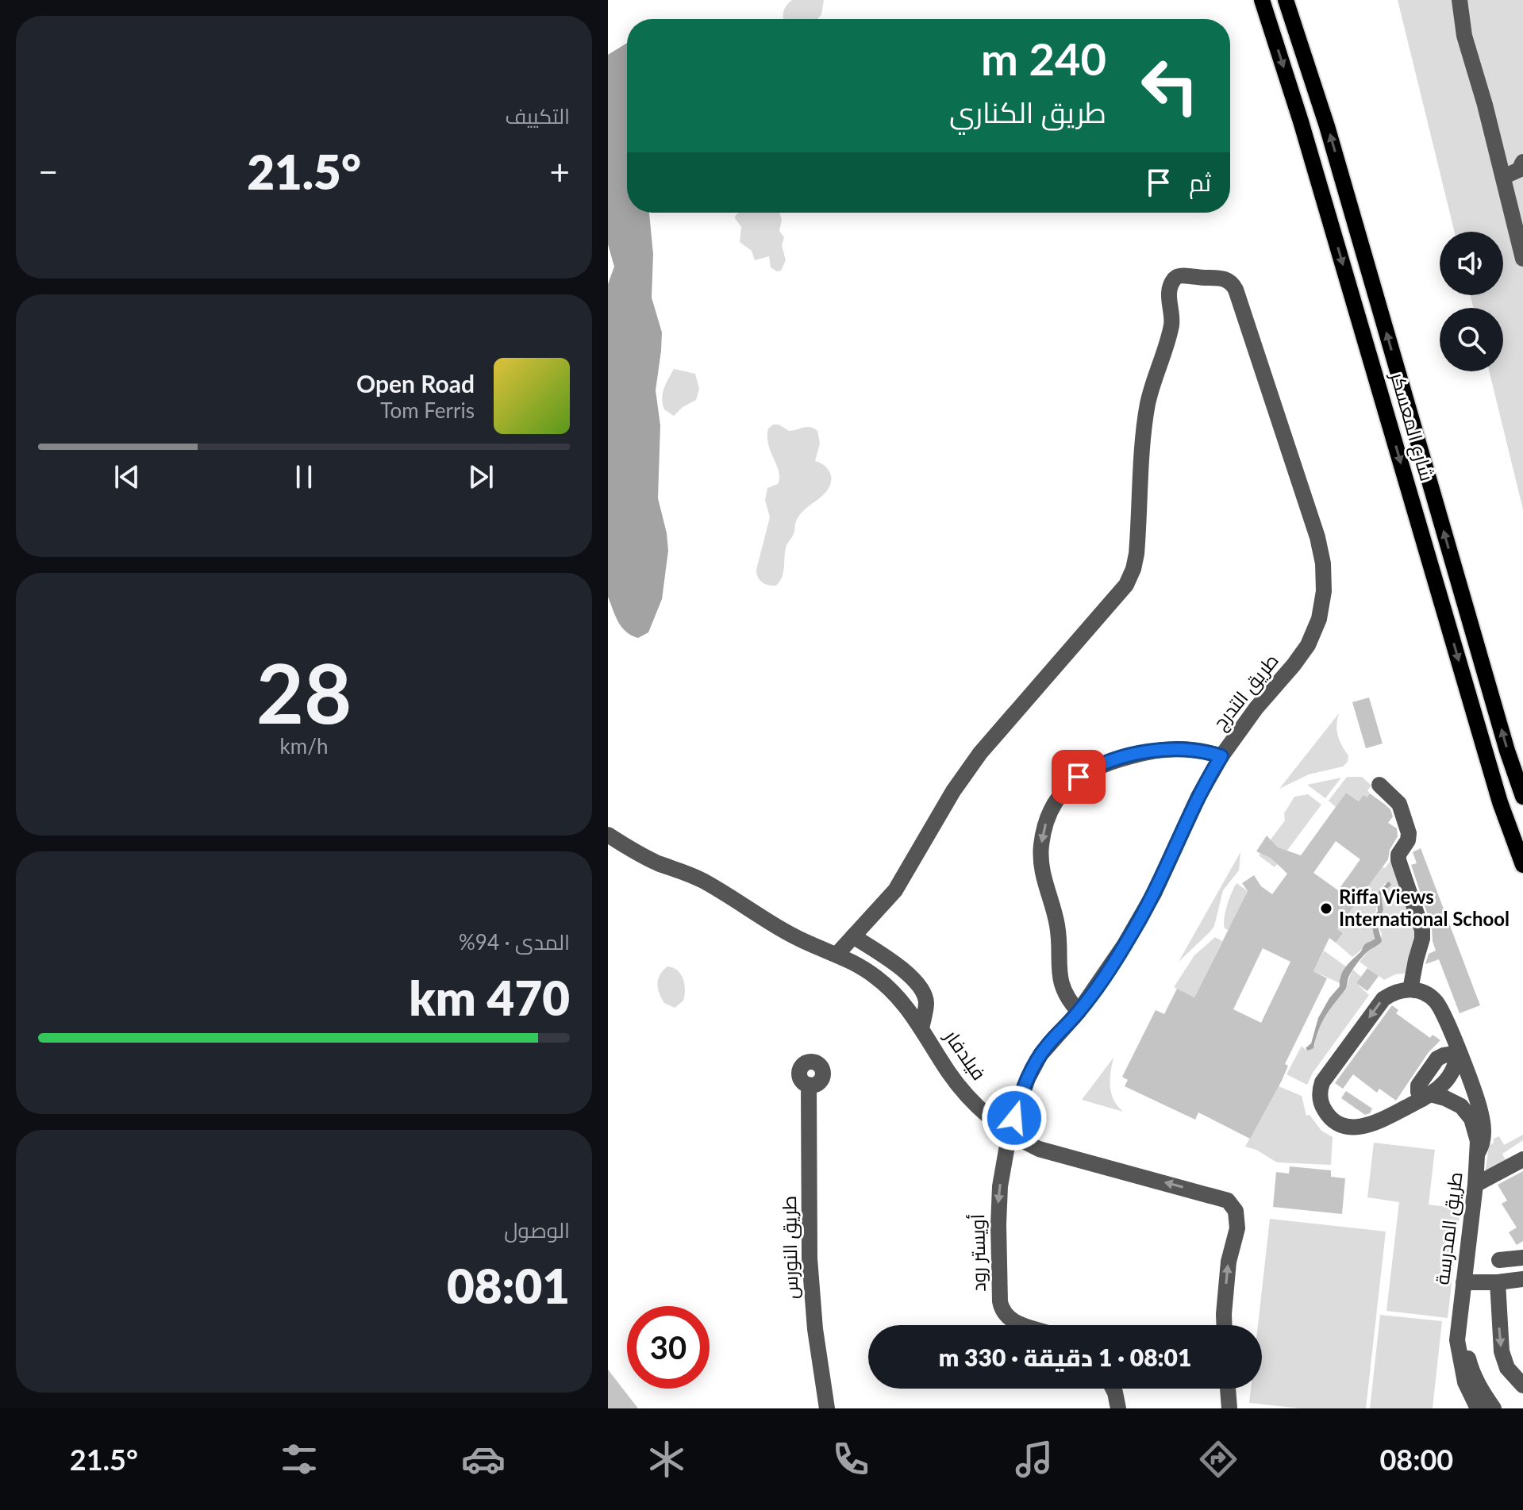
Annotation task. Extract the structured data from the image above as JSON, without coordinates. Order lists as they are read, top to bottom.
{
  "streets": {
    "main road": ["شارع المعسكر"],
    "street": [
      "طريق التدرج",
      "فيلدفار",
      "طريق المدرسة",
      "طريق النورس",
      "أويستر رود"
    ]
  },
  "crossings": [
    ["طريق التدرج", "فيلدفار"],
    ["طريق التدرج", "أويستر رود"],
    ["فيلدفار", "أويستر رود"]
  ],
  "one_way": ["أويستر رود"],
  "places": ["Riffa Views International School"],
  "page": {
    "tile": [
      "التكييف",
      ["28", "km/h"],
      ["المدى · 94%", "470 km"],
      ["الوصول", "08:01"]
    ],
    "turn": ["240 m", "طريق الكناري"],
    "heat": ["−", "21.5°", "+"],
    "then": "ثم",
    "song": ["Open Road", "Tom Ferris"],
    "limit": "30",
    "trip": "08:01 · 1 دقيقة · 330 m",
    "tabs": ["08:00", "21.5°"]
  }
}
